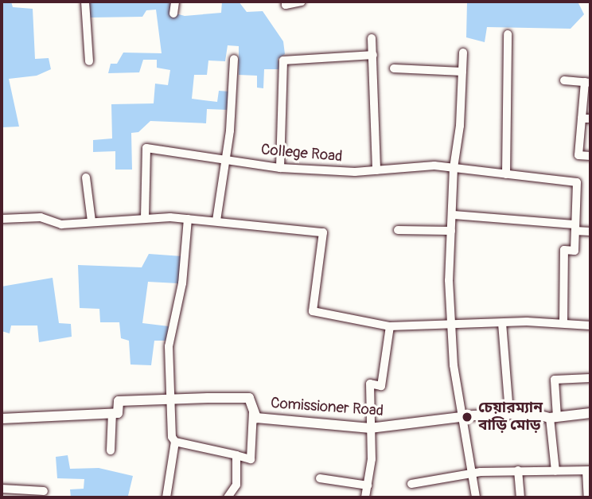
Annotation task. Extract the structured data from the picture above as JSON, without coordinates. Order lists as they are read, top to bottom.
{
  "streets": {
    "street": ["College Road", "Comissioner Road"]
  },
  "places": ["চেয়ারম্যান বাড়ি মোড়"]
}
